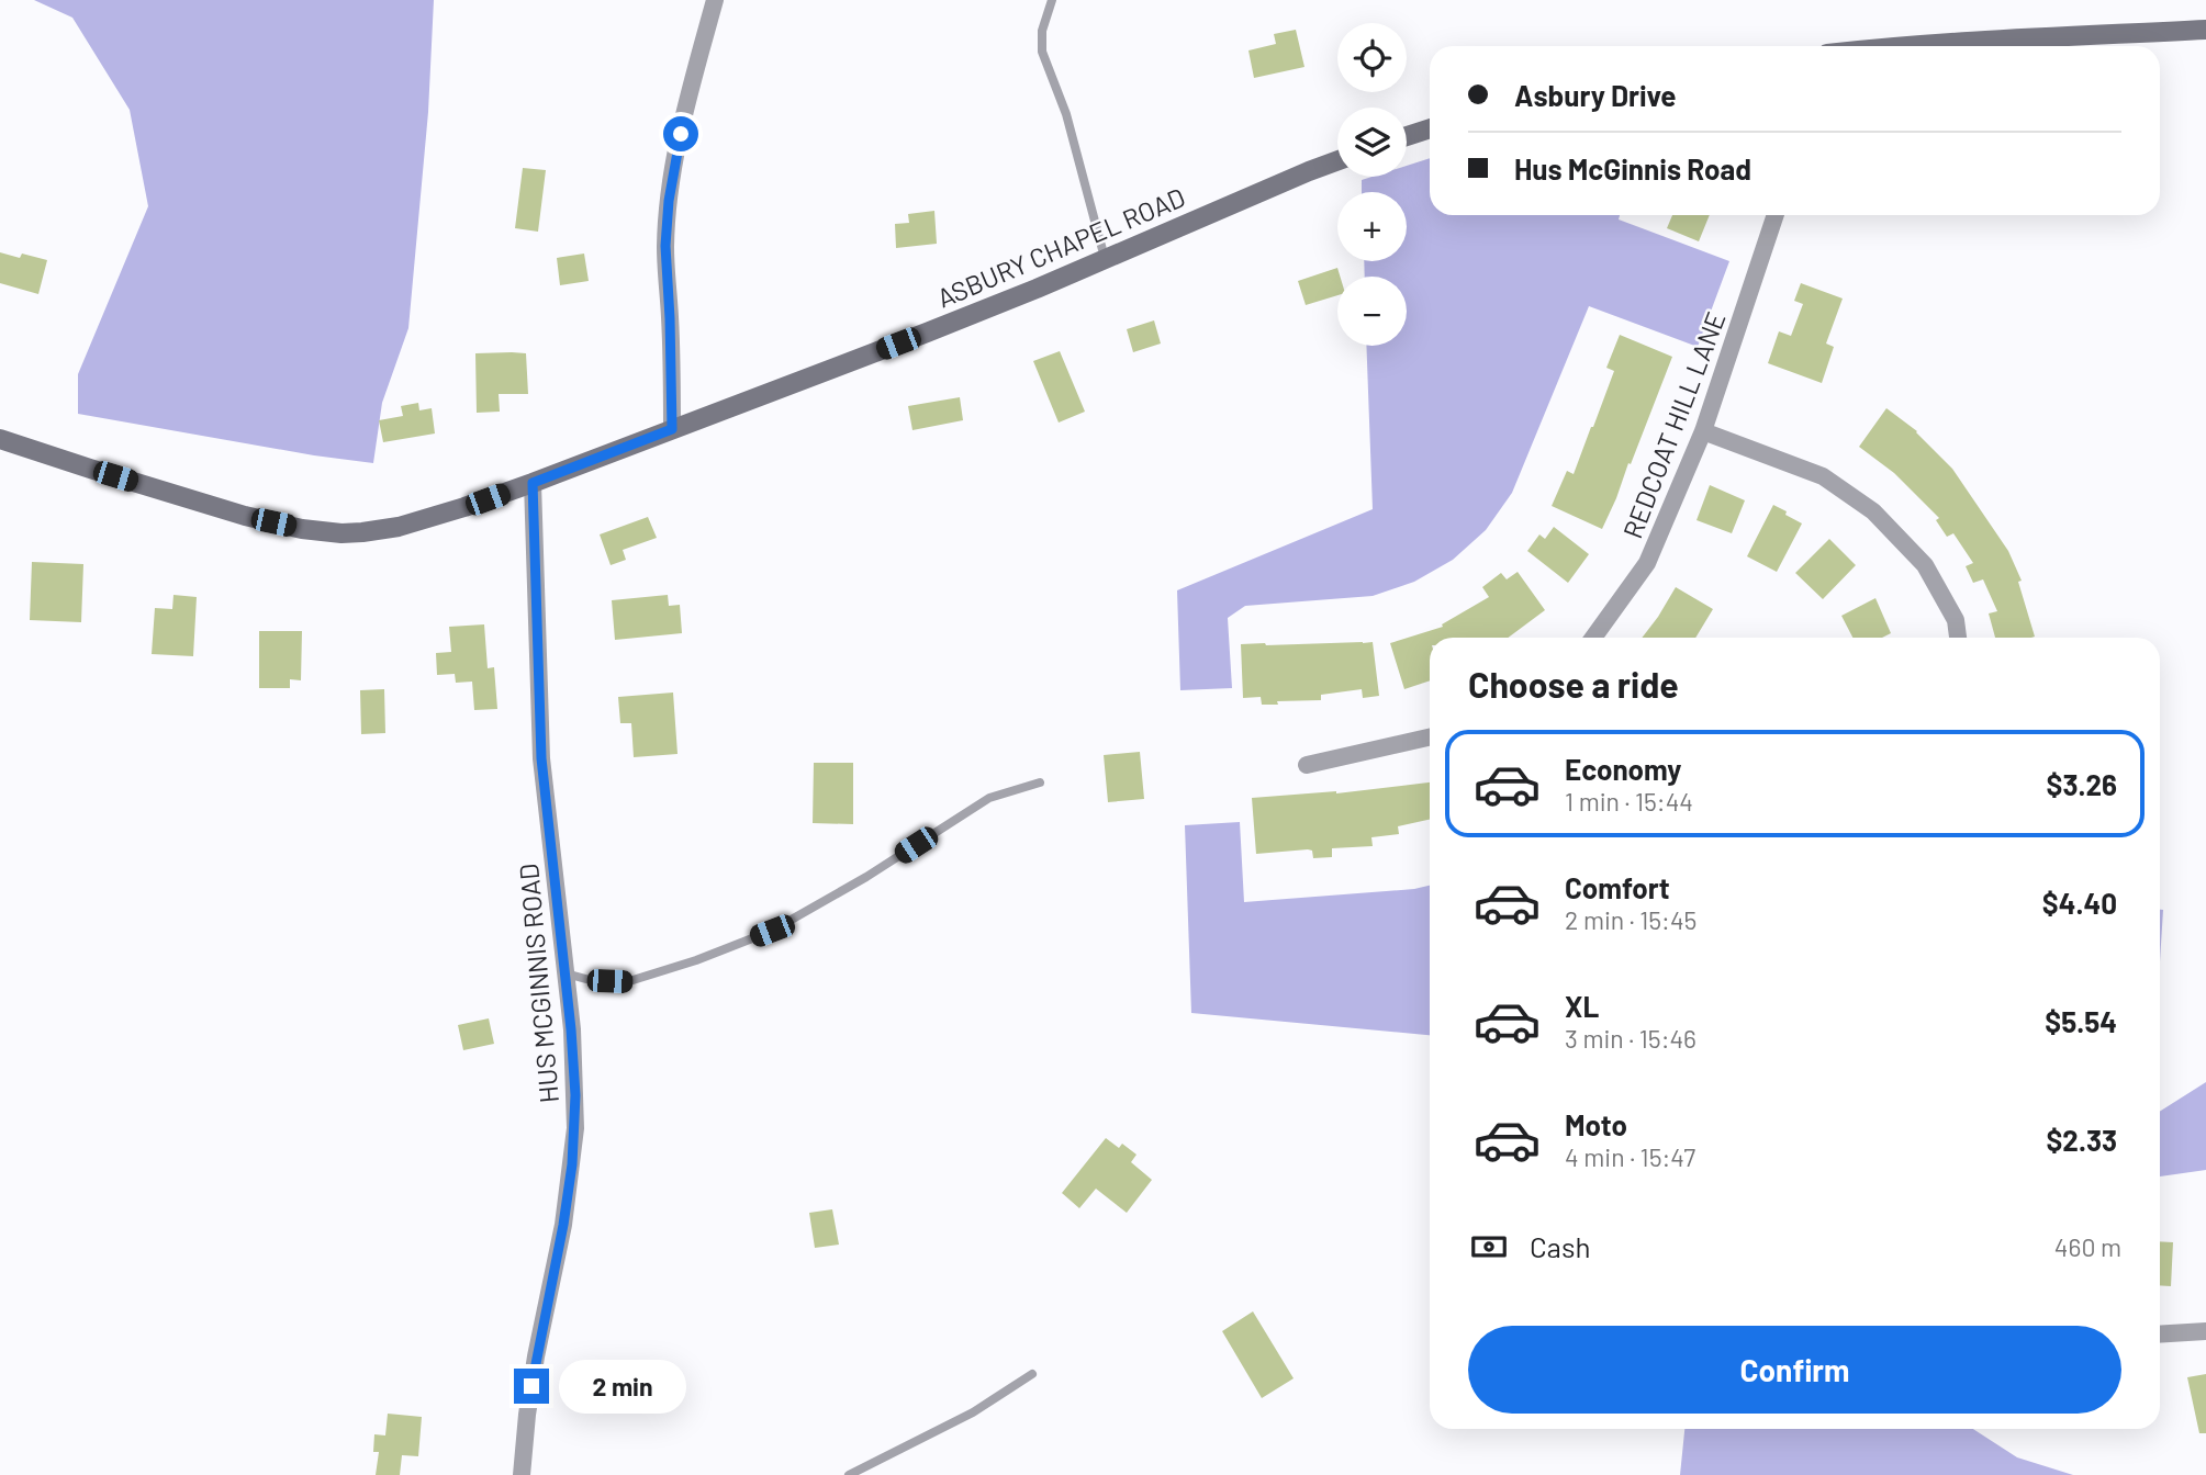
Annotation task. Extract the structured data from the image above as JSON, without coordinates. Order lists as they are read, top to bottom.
{
  "streets": {
    "main road": ["ASBURY CHAPEL ROAD"],
    "street": ["REDCOAT HILL LANE", "HUS MCGINNIS ROAD"]
  },
  "crossings": [
    ["ASBURY CHAPEL ROAD", "HUS MCGINNIS ROAD"]
  ],
  "page": {
    "map_buttons": ["+", "−"],
    "banner": ["Asbury Drive", "Hus McGinnis Road"],
    "heading": "Choose a ride",
    "list": [
      {
        "name": "Economy",
        "note": "1 min · 15:44",
        "value": "$3.26"
      },
      {
        "name": "Comfort",
        "note": "2 min · 15:45",
        "value": "$4.40"
      },
      {
        "name": "XL",
        "note": "3 min · 15:46",
        "value": "$5.54"
      },
      {
        "name": "Moto",
        "note": "4 min · 15:47",
        "value": "$2.33"
      }
    ],
    "pay": ["Cash", "460 m"],
    "buttons": "Confirm",
    "bubble": "2 min"
  }
}
